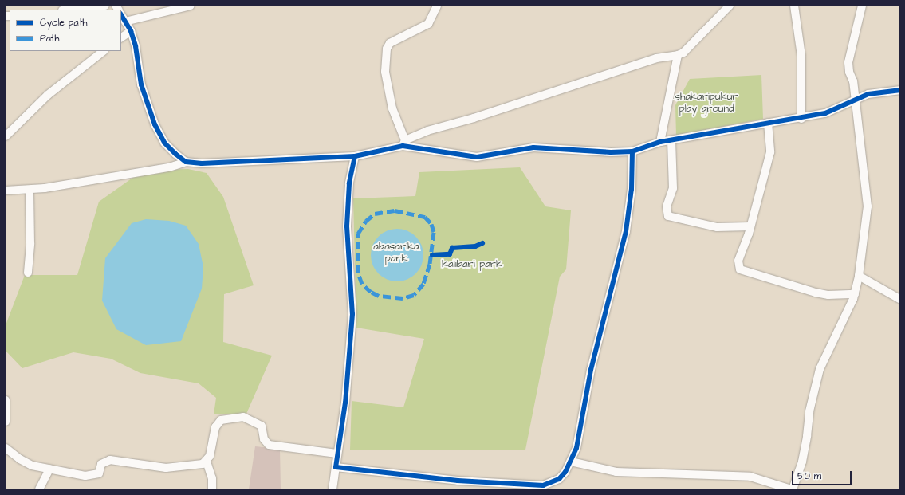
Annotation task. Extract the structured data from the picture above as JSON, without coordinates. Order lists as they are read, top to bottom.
{
  "parks": ["shakaripukur play ground", "abasarika park", "kalibari park"],
  "legend": ["Cycle path", "Path"],
  "scale_bar": "50 m"
}
